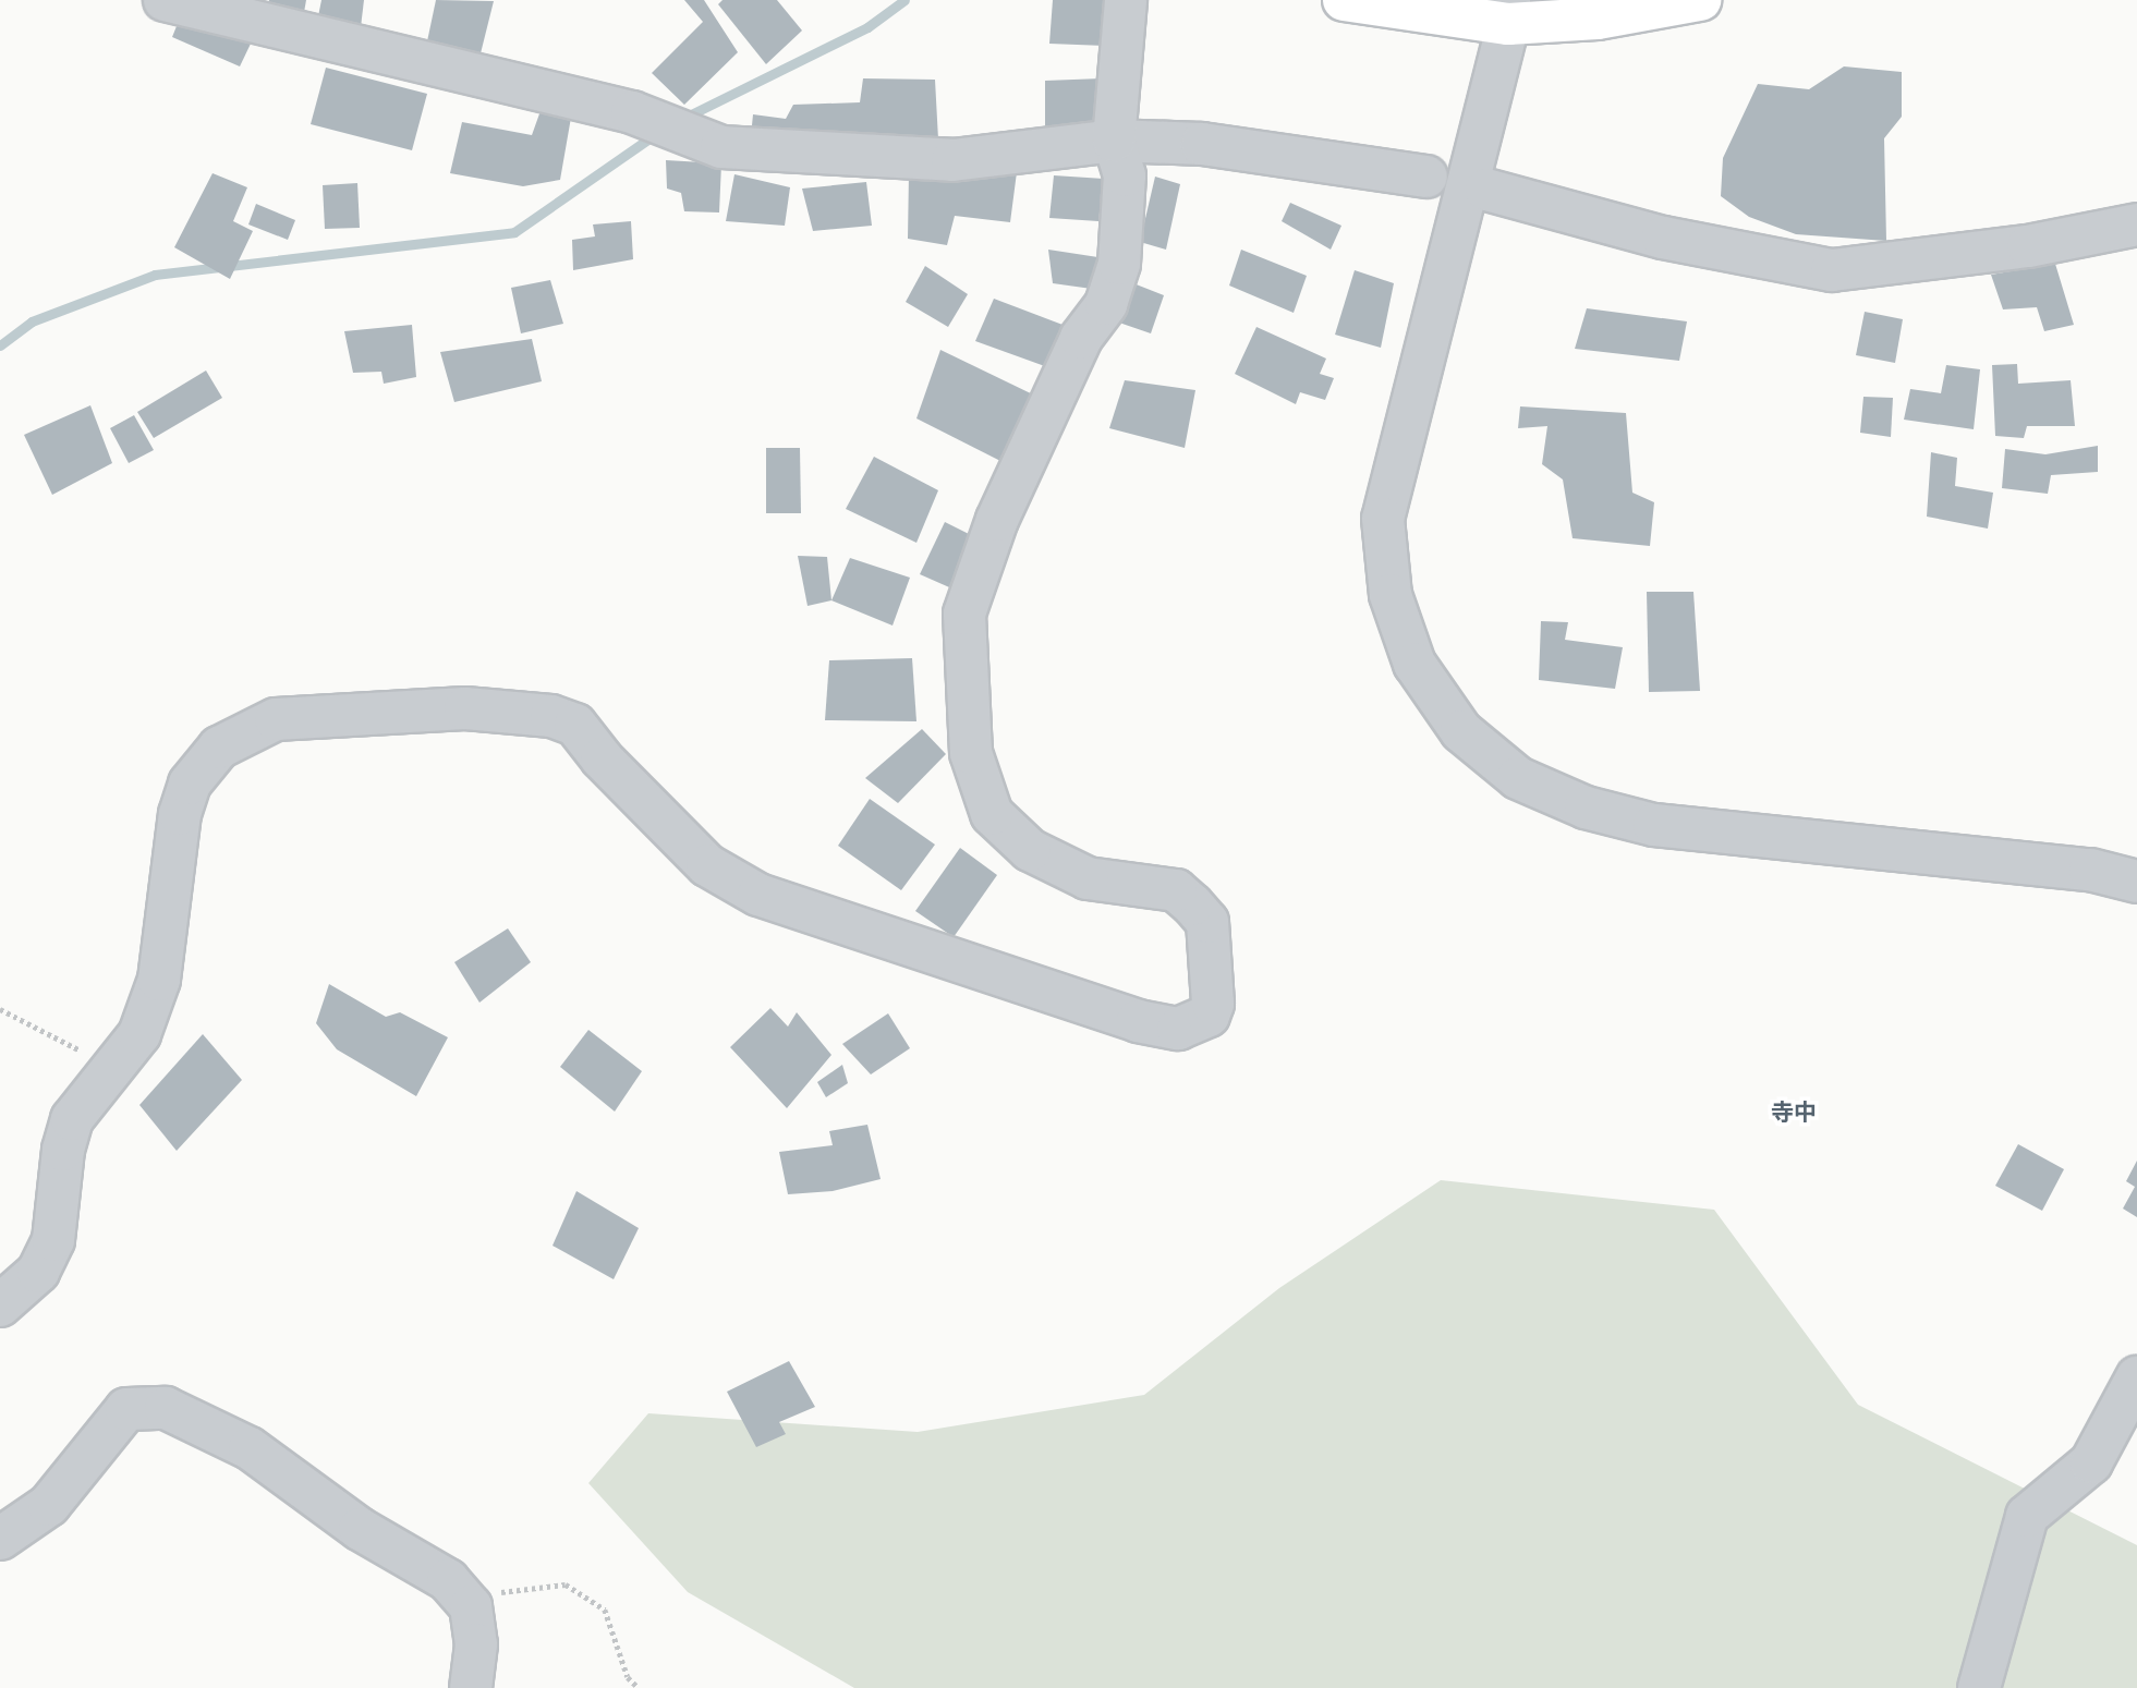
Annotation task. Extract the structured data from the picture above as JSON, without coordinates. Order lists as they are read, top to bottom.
{
  "districts": ["寺中"]
}
